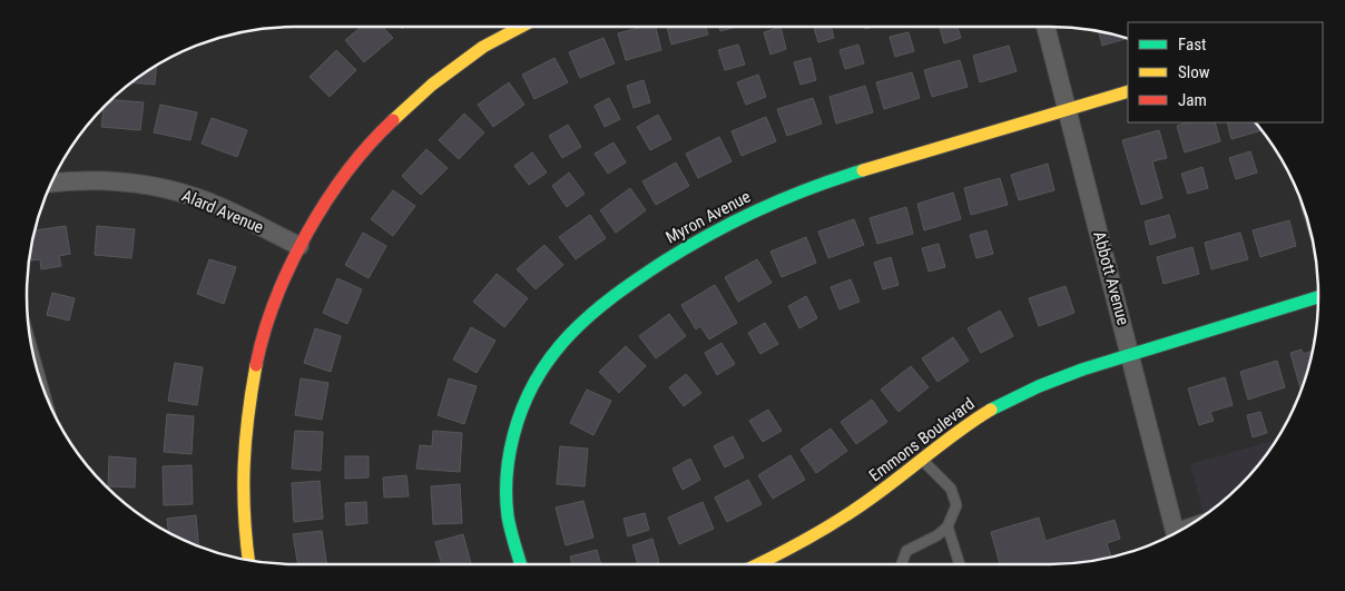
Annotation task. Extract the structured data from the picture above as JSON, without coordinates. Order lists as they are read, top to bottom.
{
  "streets": {
    "street": [
      "Alard Avenue",
      "Myron Avenue",
      "Abbott Avenue",
      "Emmons Boulevard"
    ]
  },
  "crossings": [
    ["Myron Avenue", "Abbott Avenue"],
    ["Abbott Avenue", "Emmons Boulevard"]
  ],
  "legend": ["Fast", "Slow", "Jam"]
}
